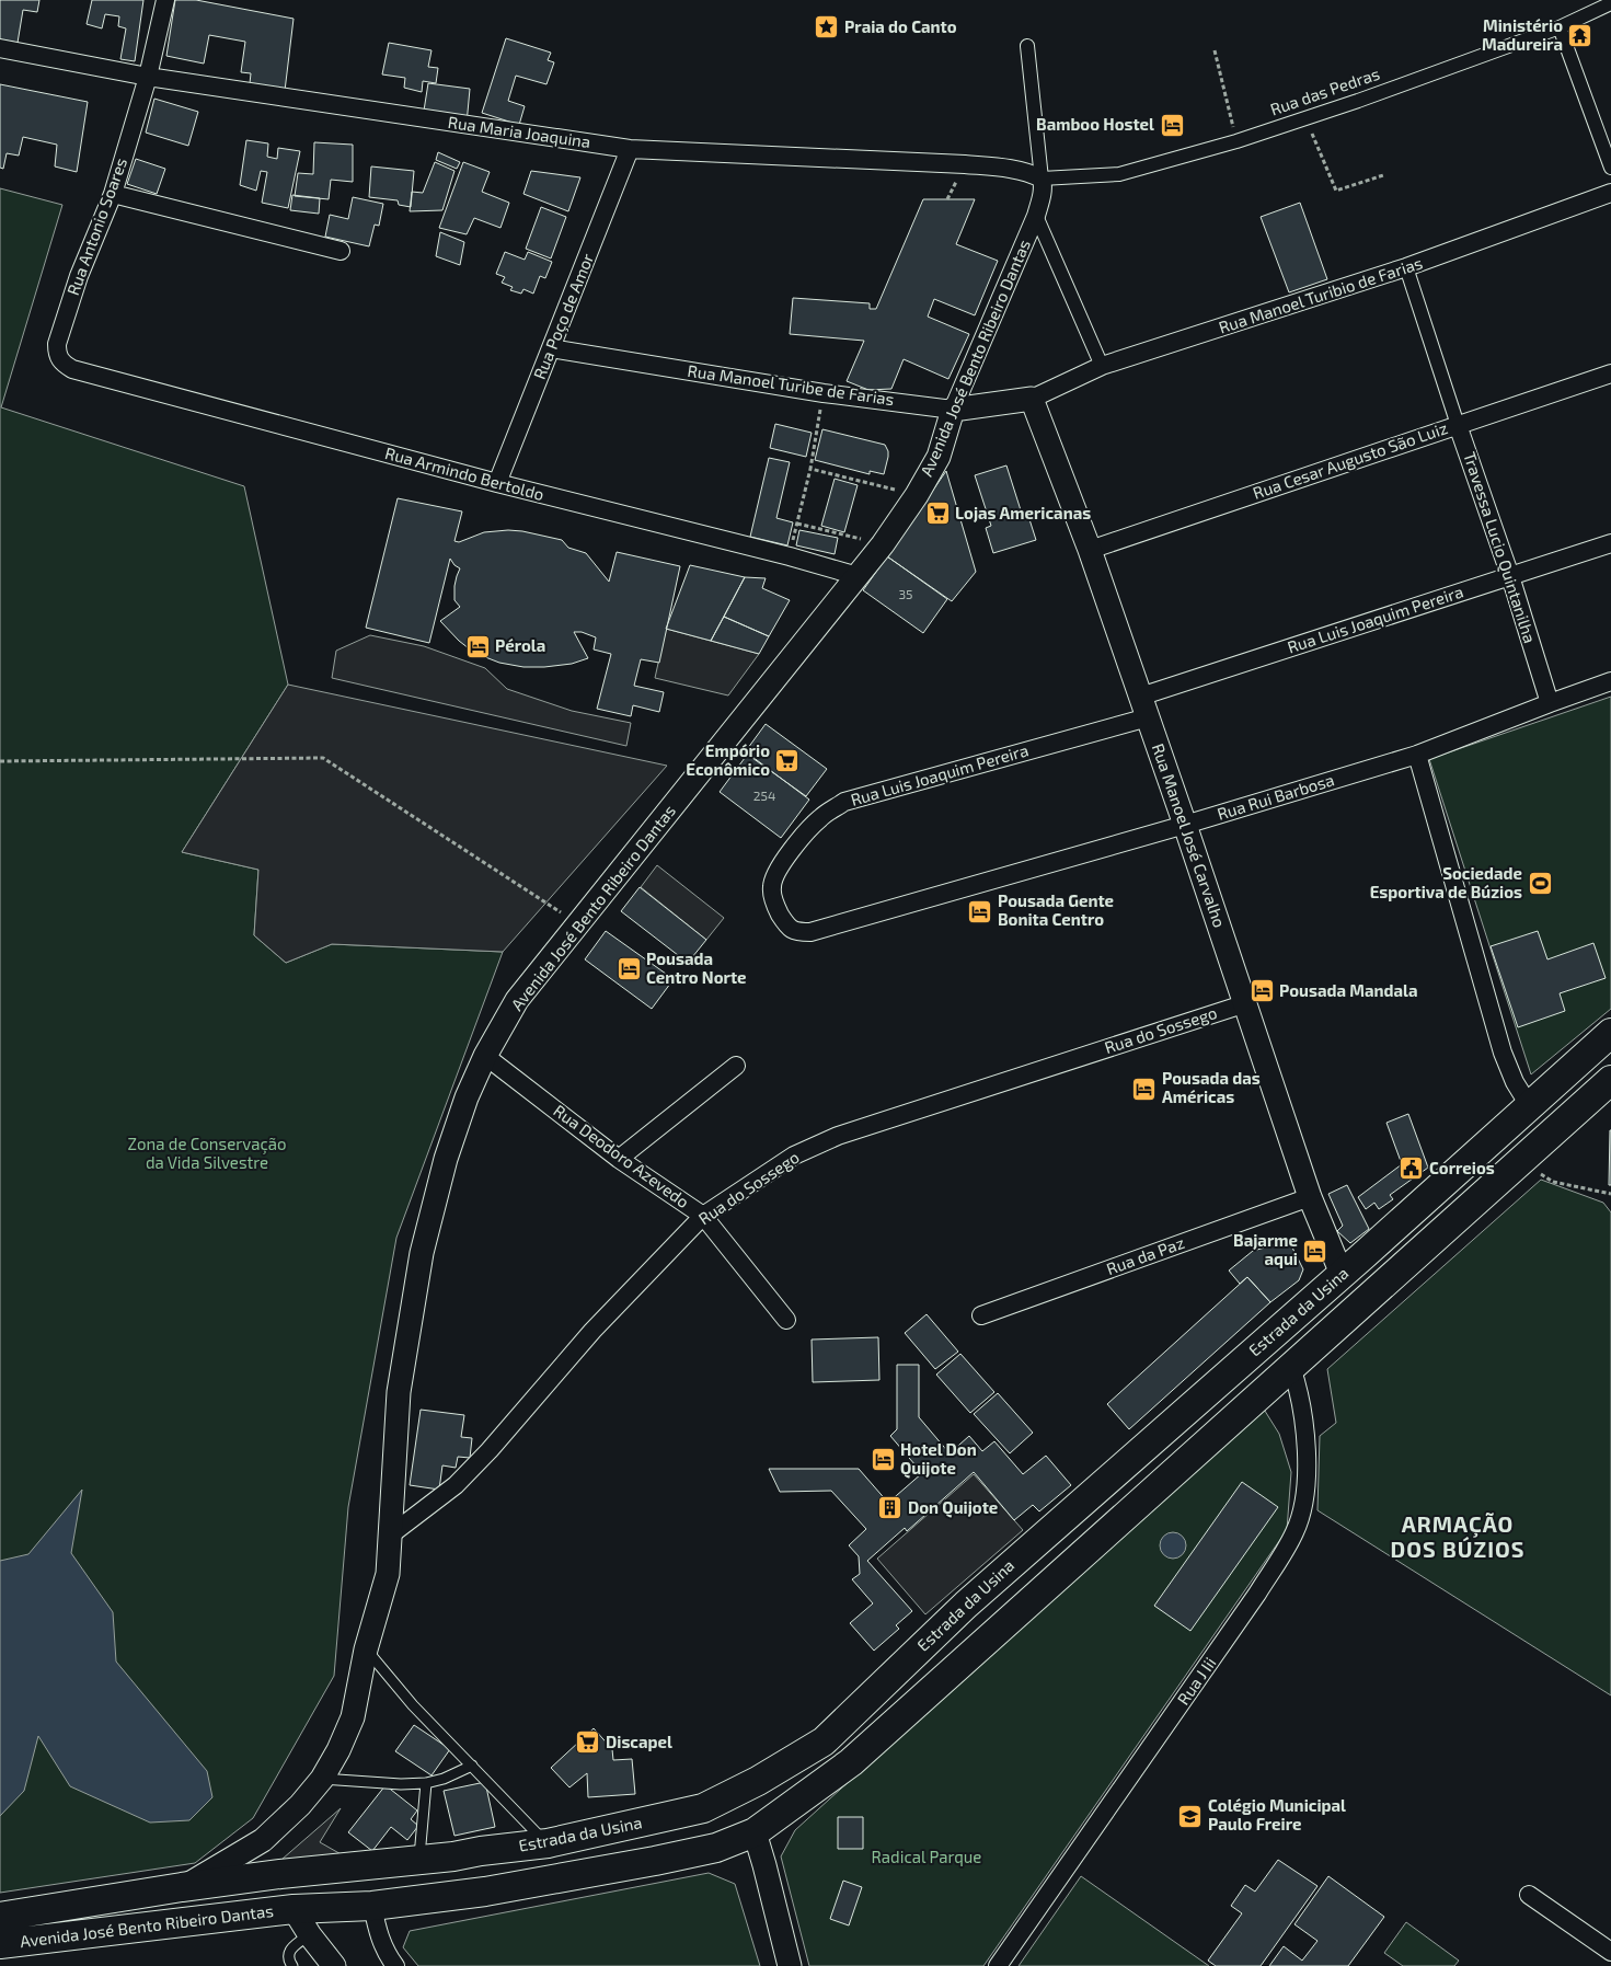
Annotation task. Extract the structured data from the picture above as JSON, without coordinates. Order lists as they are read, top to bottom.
{
  "streets": {
    "main road": ["Avenida José Bento Ribeiro Dantas", "Estrada da Usina"],
    "street": [
      "Rua das Pedras",
      "Rua Maria Joaquina",
      "Rua Antonio Soares",
      "Rua Manoel Turibio de Farias",
      "Rua Poço de Amor",
      "Rua Manoel Turibe de Farias",
      "Rua Cesar Augusto São Luiz",
      "Rua Armindo Bertoldo",
      "Travessa Lucio Quintanilha",
      "Rua Luis Joaquim Pereira",
      "Rua Rui Barbosa",
      "Rua Manoel José Carvalho",
      "Rua do Sossego",
      "Rua Deodoro Azevedo",
      "Rua da Paz",
      "Rua J Iii"
    ]
  },
  "crossings": [
    ["Rua das Pedras", "Rua Maria Joaquina"],
    ["Rua das Pedras", "Avenida José Bento Ribeiro Dantas"],
    ["Rua Maria Joaquina", "Rua Antonio Soares"],
    ["Rua Maria Joaquina", "Rua Poço de Amor"],
    ["Rua Maria Joaquina", "Avenida José Bento Ribeiro Dantas"],
    ["Rua Antonio Soares", "Rua Armindo Bertoldo"],
    ["Rua Manoel Turibio de Farias", "Rua Manoel Turibe de Farias"],
    ["Rua Manoel Turibio de Farias", "Travessa Lucio Quintanilha"],
    ["Rua Manoel Turibio de Farias", "Rua Manoel José Carvalho"],
    ["Rua Poço de Amor", "Rua Manoel Turibe de Farias"],
    ["Rua Poço de Amor", "Rua Armindo Bertoldo"],
    ["Avenida José Bento Ribeiro Dantas", "Rua Manoel Turibe de Farias"],
    ["Avenida José Bento Ribeiro Dantas", "Rua Armindo Bertoldo"],
    ["Avenida José Bento Ribeiro Dantas", "Rua do Sossego"],
    ["Avenida José Bento Ribeiro Dantas", "Rua Deodoro Azevedo"],
    ["Avenida José Bento Ribeiro Dantas", "Estrada da Usina"],
    ["Rua Manoel Turibe de Farias", "Rua Manoel José Carvalho"],
    ["Rua Cesar Augusto São Luiz", "Travessa Lucio Quintanilha"],
    ["Rua Cesar Augusto São Luiz", "Rua Manoel José Carvalho"],
    ["Travessa Lucio Quintanilha", "Rua Luis Joaquim Pereira"],
    ["Travessa Lucio Quintanilha", "Rua Rui Barbosa"],
    ["Rua Luis Joaquim Pereira", "Rua Rui Barbosa"],
    ["Rua Luis Joaquim Pereira", "Rua Manoel José Carvalho"],
    ["Rua Rui Barbosa", "Rua Manoel José Carvalho"],
    ["Rua Manoel José Carvalho", "Rua do Sossego"],
    ["Rua Manoel José Carvalho", "Rua da Paz"],
    ["Rua Manoel José Carvalho", "Estrada da Usina"],
    ["Rua do Sossego", "Rua Deodoro Azevedo"],
    ["Estrada da Usina", "Rua J Iii"]
  ],
  "districts": ["ARMAÇÃO DOS BÚZIOS"],
  "parks": ["Zona de Conservação da Vida Silvestre", "Radical Parque"],
  "places": {
    "place": ["Praia do Canto"],
    "temple": ["Ministério Madureira"],
    "hotel": [
      "Bamboo Hostel",
      "Pérola",
      "Pousada Gente Bonita Centro",
      "Pousada Centro Norte",
      "Pousada Mandala",
      "Pousada das Américas",
      "Bajarme aqui",
      "Hotel Don Quijote"
    ],
    "supermarket": ["Lojas Americanas", "Empório Econômico", "Discapel"],
    "sports": ["Sociedade Esportiva de Búzios"],
    "public building": ["Correios"],
    "building": ["Don Quijote"],
    "school or university": ["Colégio Municipal Paulo Freire"]
  },
  "house_numbers": ["35", "254"]
}
